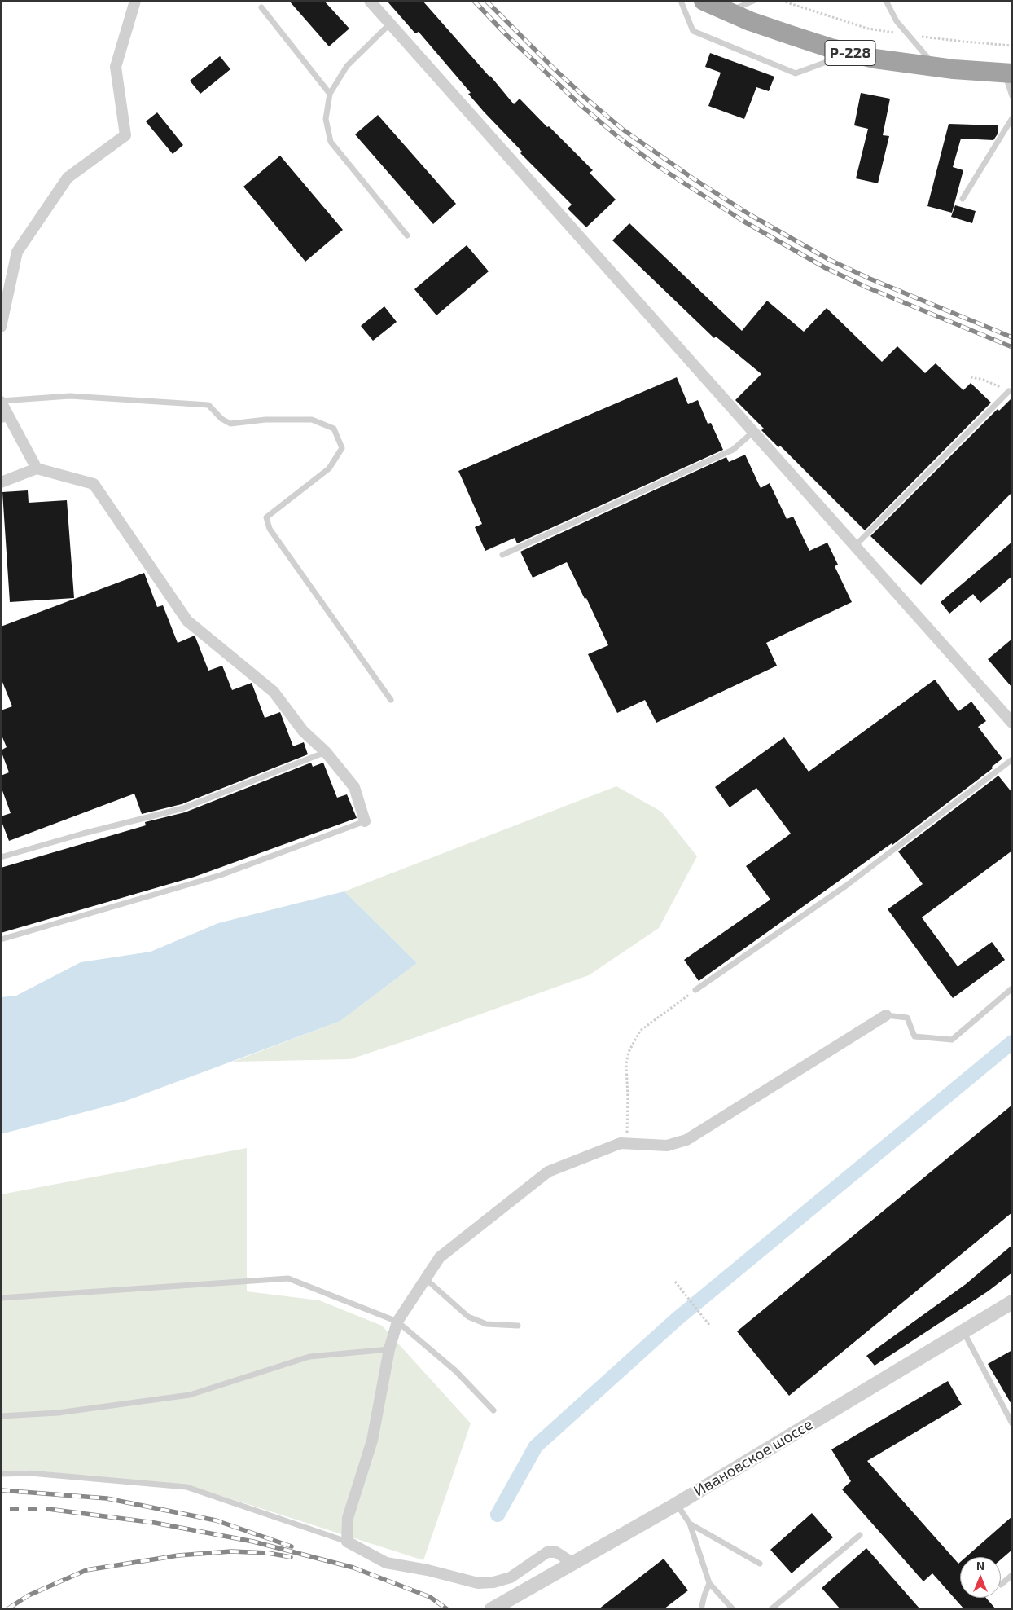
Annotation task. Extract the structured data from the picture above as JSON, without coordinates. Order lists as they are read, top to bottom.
{
  "streets": {
    "highway": ["Р-228"],
    "street": ["Ивановское шоссе"]
  },
  "north": "top"
}
